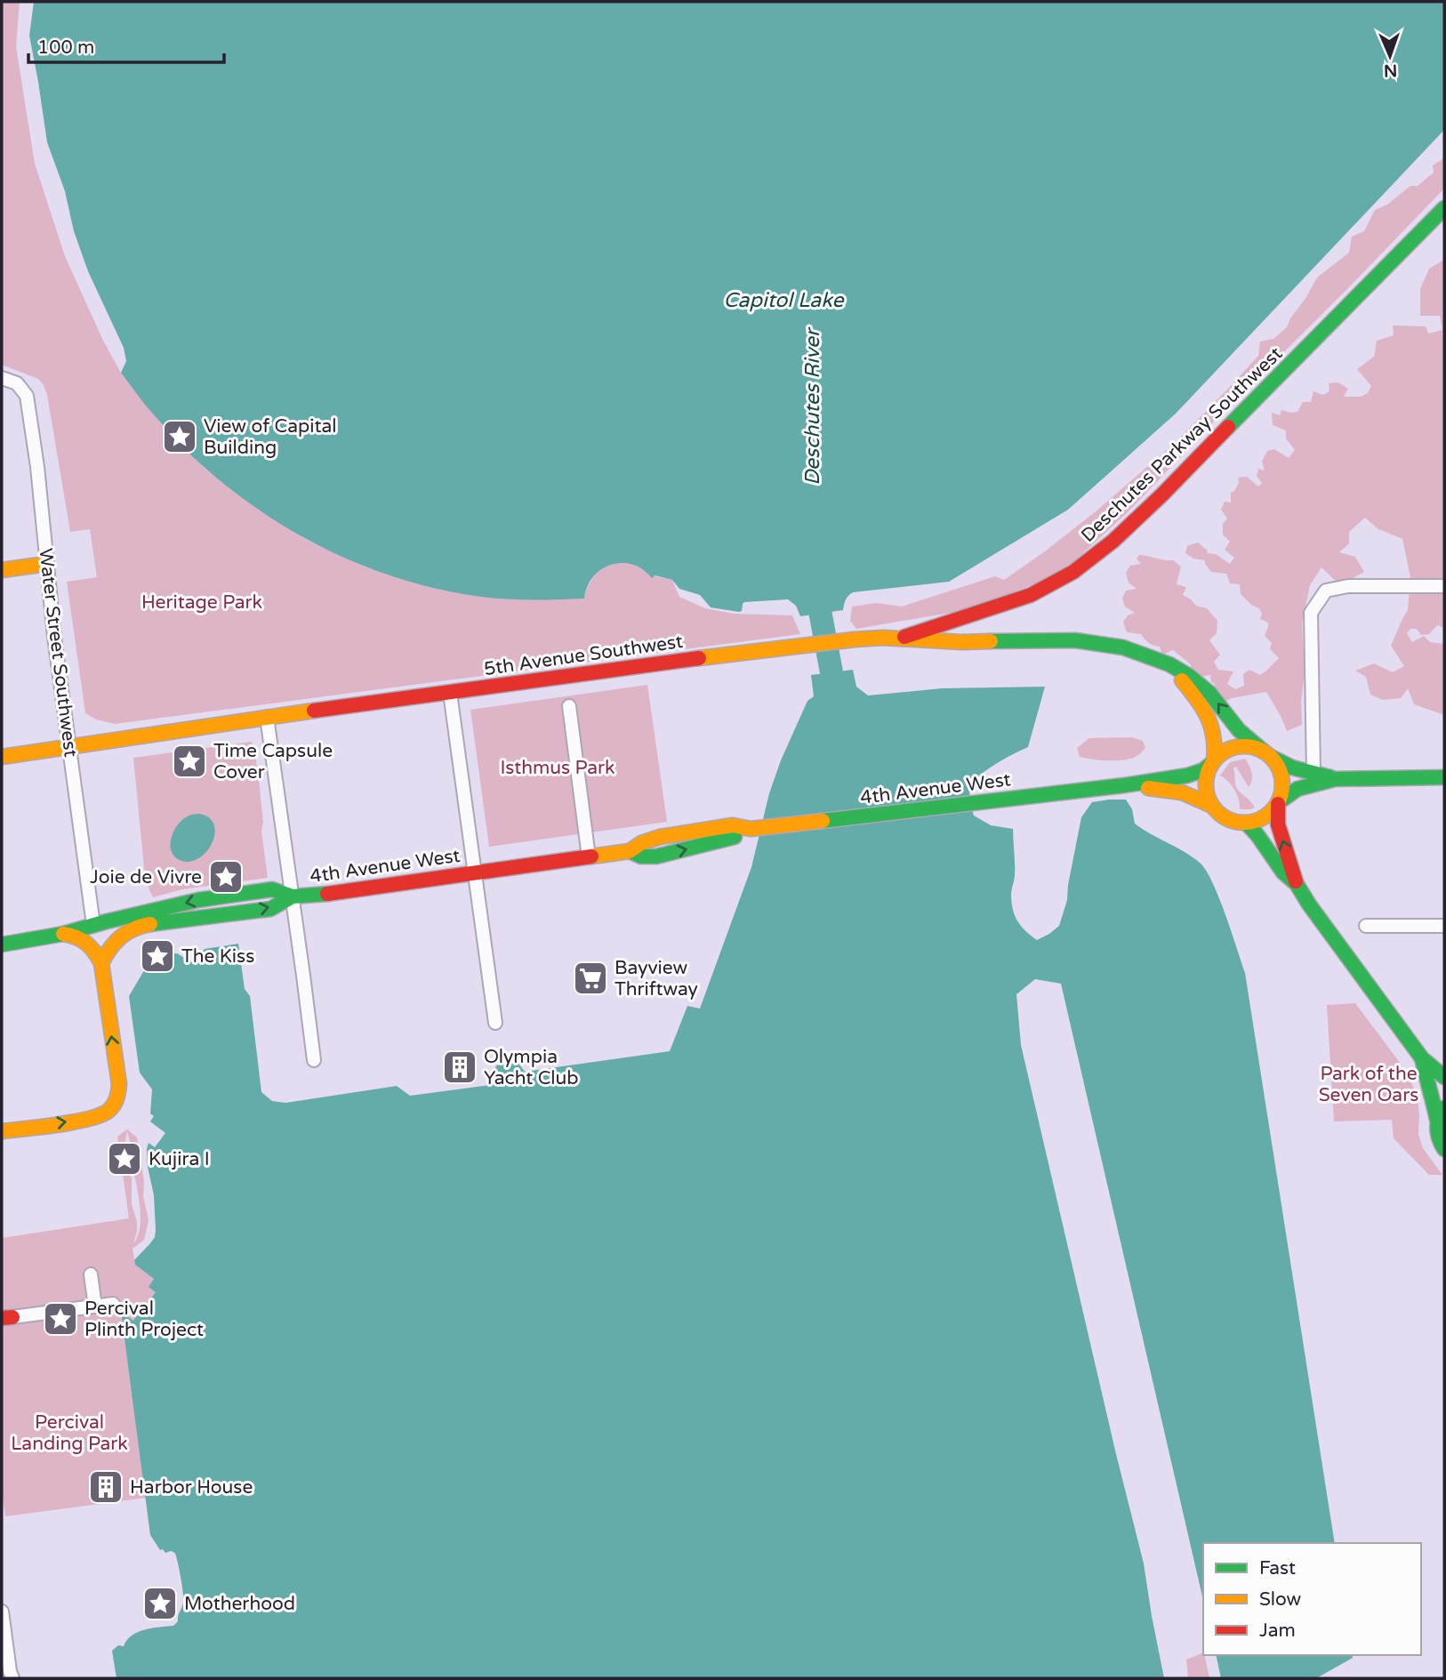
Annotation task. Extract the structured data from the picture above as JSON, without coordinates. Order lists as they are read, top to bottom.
{
  "streets": {
    "main road": ["Deschutes Parkway Southwest", "5th Avenue Southwest", "4th Avenue West"],
    "street": ["Water Street Southwest"]
  },
  "crossings": [
    ["Deschutes Parkway Southwest", "5th Avenue Southwest"],
    ["Water Street Southwest", "5th Avenue Southwest"],
    ["Water Street Southwest", "4th Avenue West"]
  ],
  "water": ["Capitol Lake", "Deschutes River"],
  "parks": [
    "Heritage Park",
    "Isthmus Park",
    "Park of the Seven Oars",
    "Percival Landing Park"
  ],
  "places": {
    "place": [
      "View of Capital Building",
      "Time Capsule Cover",
      "Joie de Vivre",
      "The Kiss",
      "Kujira I",
      "Percival Plinth Project",
      "Motherhood"
    ],
    "supermarket": ["Bayview Thriftway"],
    "building": ["Olympia Yacht Club", "Harbor House"]
  },
  "legend": ["Fast", "Slow", "Jam"],
  "scale_bar": "100 m",
  "north": "bottom"
}
